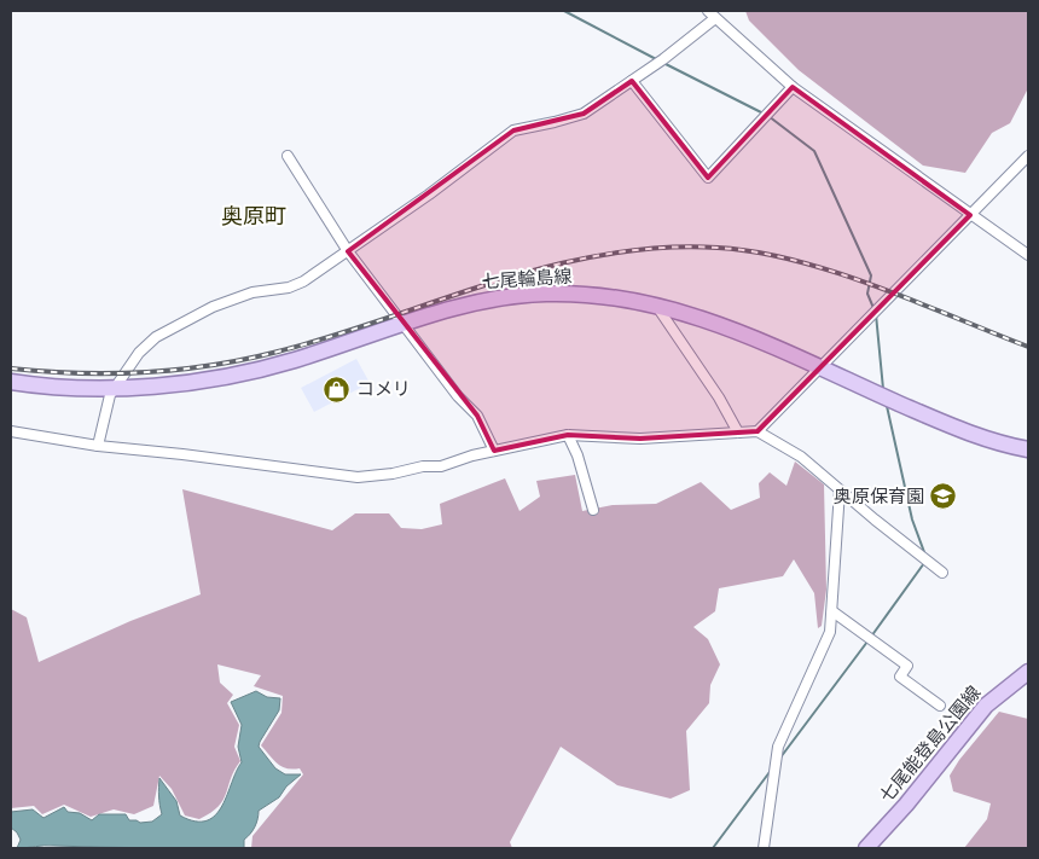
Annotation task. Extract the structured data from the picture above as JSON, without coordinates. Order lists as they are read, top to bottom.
{
  "streets": {
    "main road": ["七尾輪島線", "七尾能登島公園線"]
  },
  "districts": ["奥原町"],
  "places": {
    "shop": ["コメリ"],
    "school or university": ["奥原保育園"]
  }
}
